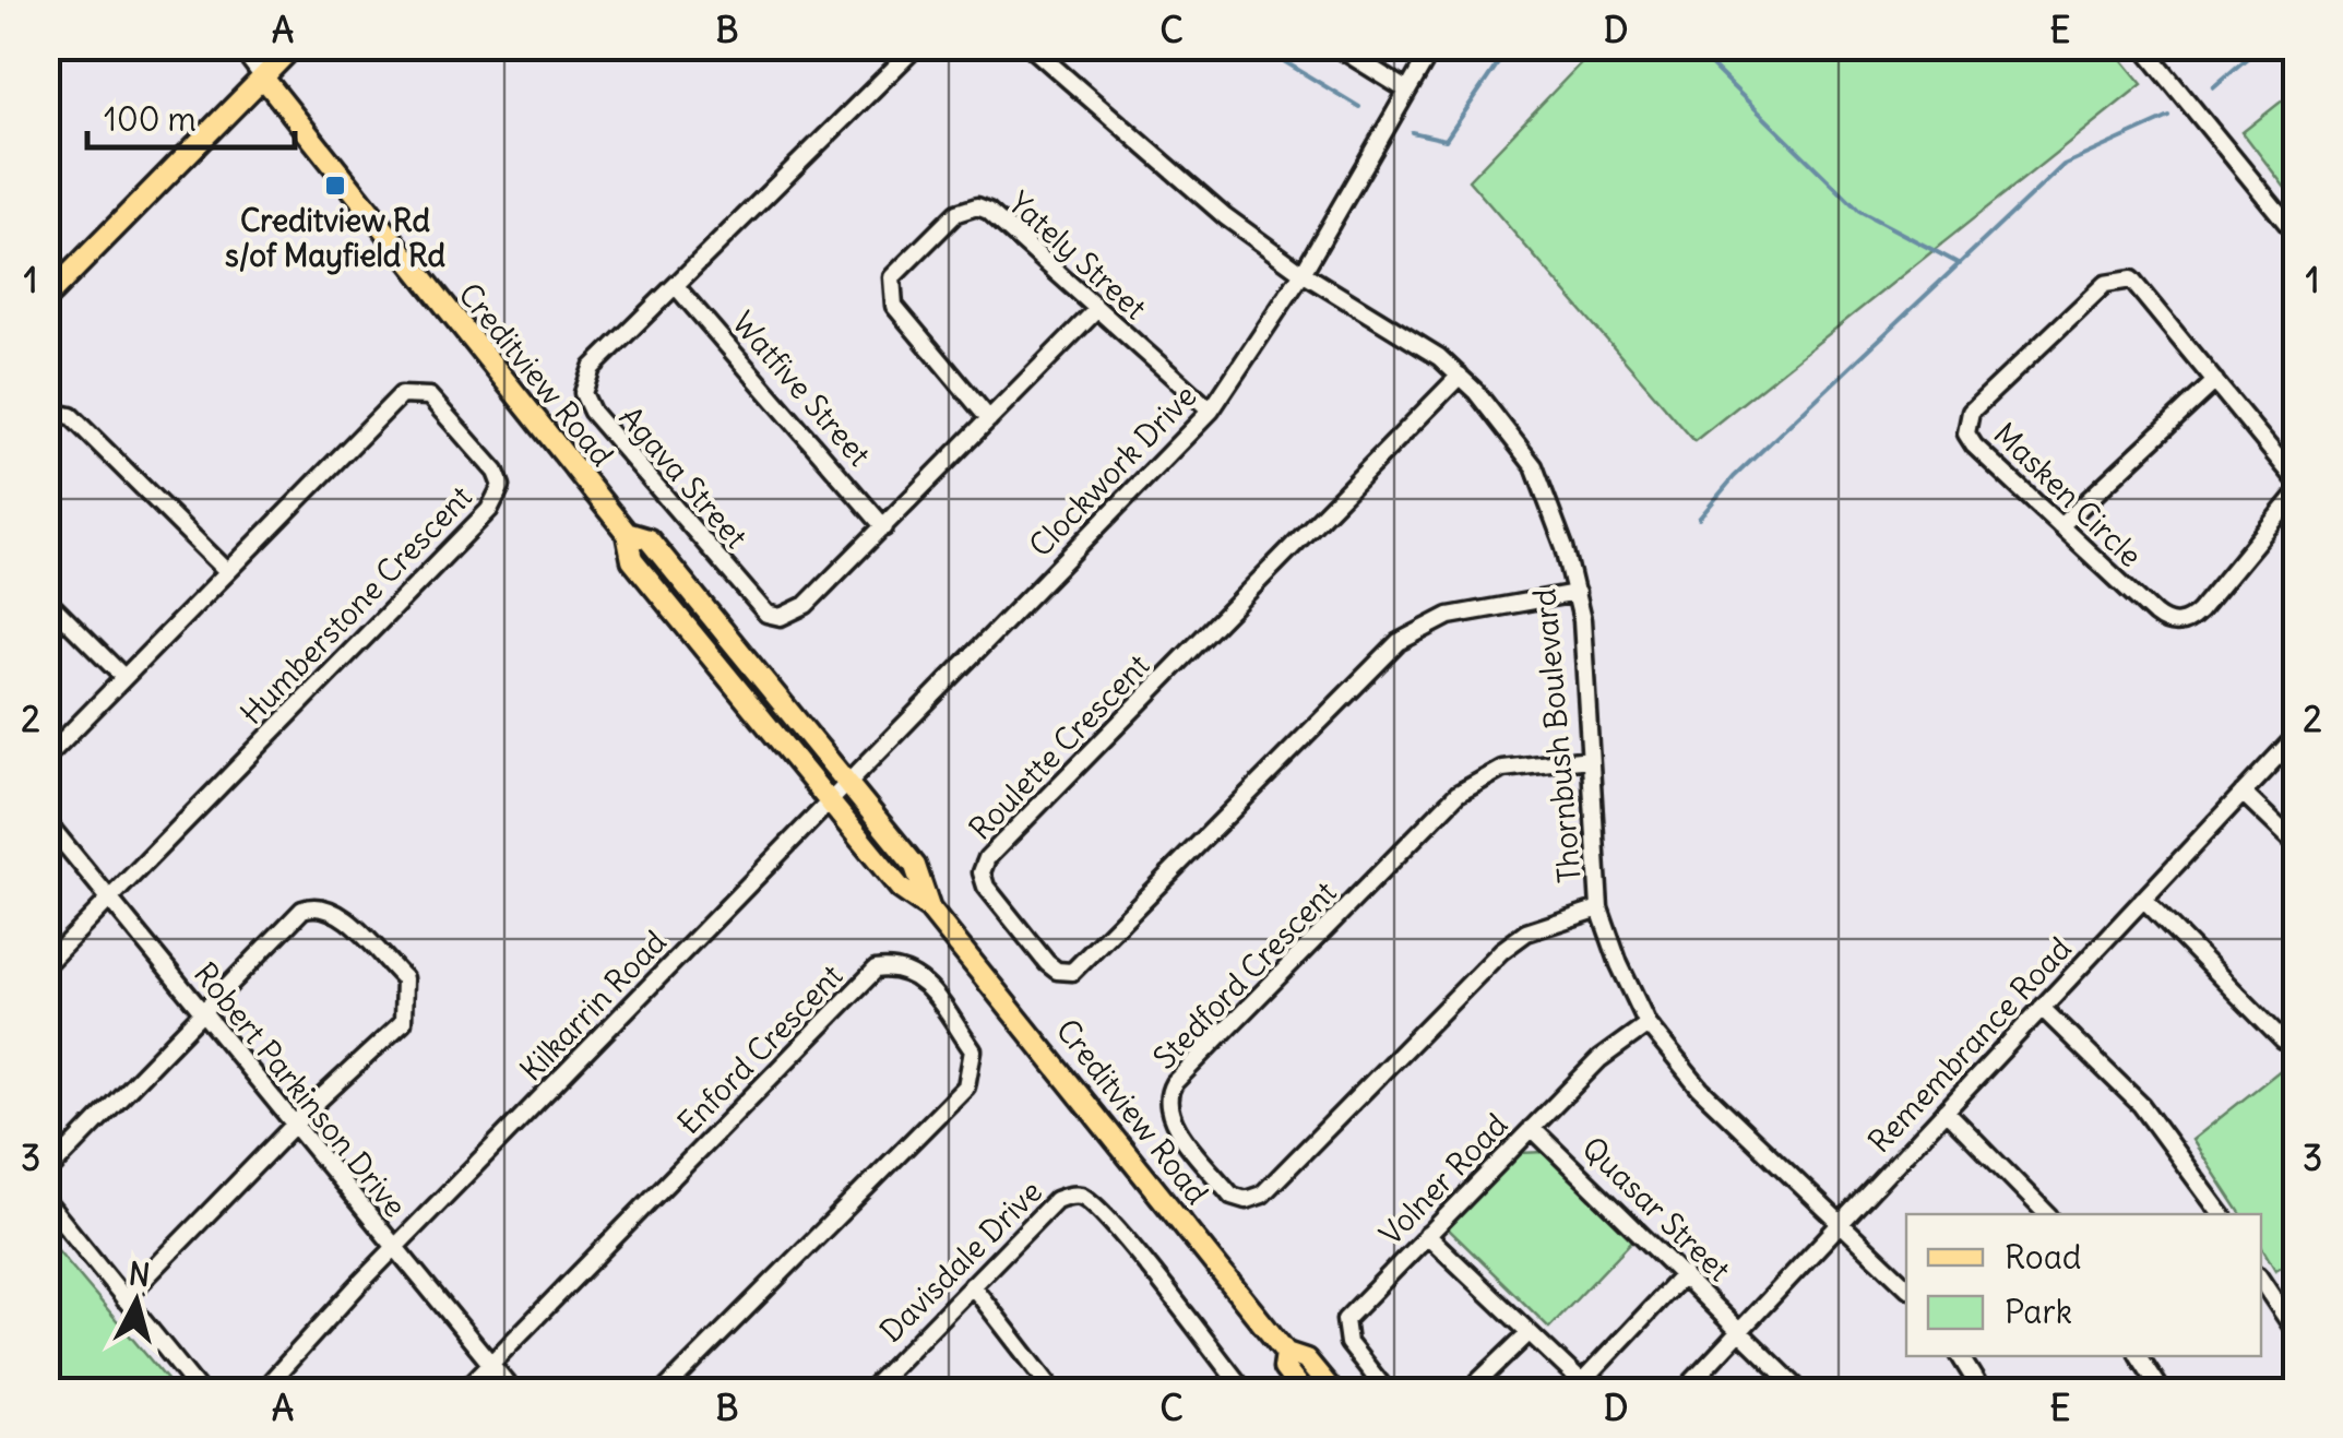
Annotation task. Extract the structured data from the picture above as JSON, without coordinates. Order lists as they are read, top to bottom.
{
  "streets": {
    "main road": ["Creditview Road"],
    "street": [
      "Yately Street",
      "Watfive Street",
      "Clockwork Drive",
      "Agava Street",
      "Masken Circle",
      "Humberstone Crescent",
      "Thornbush Boulevard",
      "Roulette Crescent",
      "Stedford Crescent",
      "Kilkarrin Road",
      "Remembrance Road",
      "Enford Crescent",
      "Robert Parkinson Drive",
      "Volner Road",
      "Quasar Street",
      "Davisdale Drive"
    ]
  },
  "crossings": [
    ["Yately Street", "Clockwork Drive"],
    ["Yately Street", "Agava Street"],
    ["Creditview Road", "Clockwork Drive"],
    ["Creditview Road", "Kilkarrin Road"],
    ["Watfive Street", "Agava Street"],
    ["Clockwork Drive", "Thornbush Boulevard"],
    ["Clockwork Drive", "Kilkarrin Road"],
    ["Humberstone Crescent", "Robert Parkinson Drive"],
    ["Thornbush Boulevard", "Roulette Crescent"],
    ["Thornbush Boulevard", "Stedford Crescent"],
    ["Thornbush Boulevard", "Remembrance Road"],
    ["Thornbush Boulevard", "Volner Road"],
    ["Kilkarrin Road", "Robert Parkinson Drive"],
    ["Remembrance Road", "Quasar Street"],
    ["Enford Crescent", "Robert Parkinson Drive"],
    ["Volner Road", "Quasar Street"]
  ],
  "places": {
    "transit": ["Creditview Rd s/of Mayfield Rd"]
  },
  "legend": ["Road", "Park"],
  "scale_bar": "100 m",
  "north": "top",
  "grid": {
    "columns": [
      "A",
      "B",
      "C",
      "D",
      "E"
    ],
    "rows": ["1", "2", "3"]
  }
}
